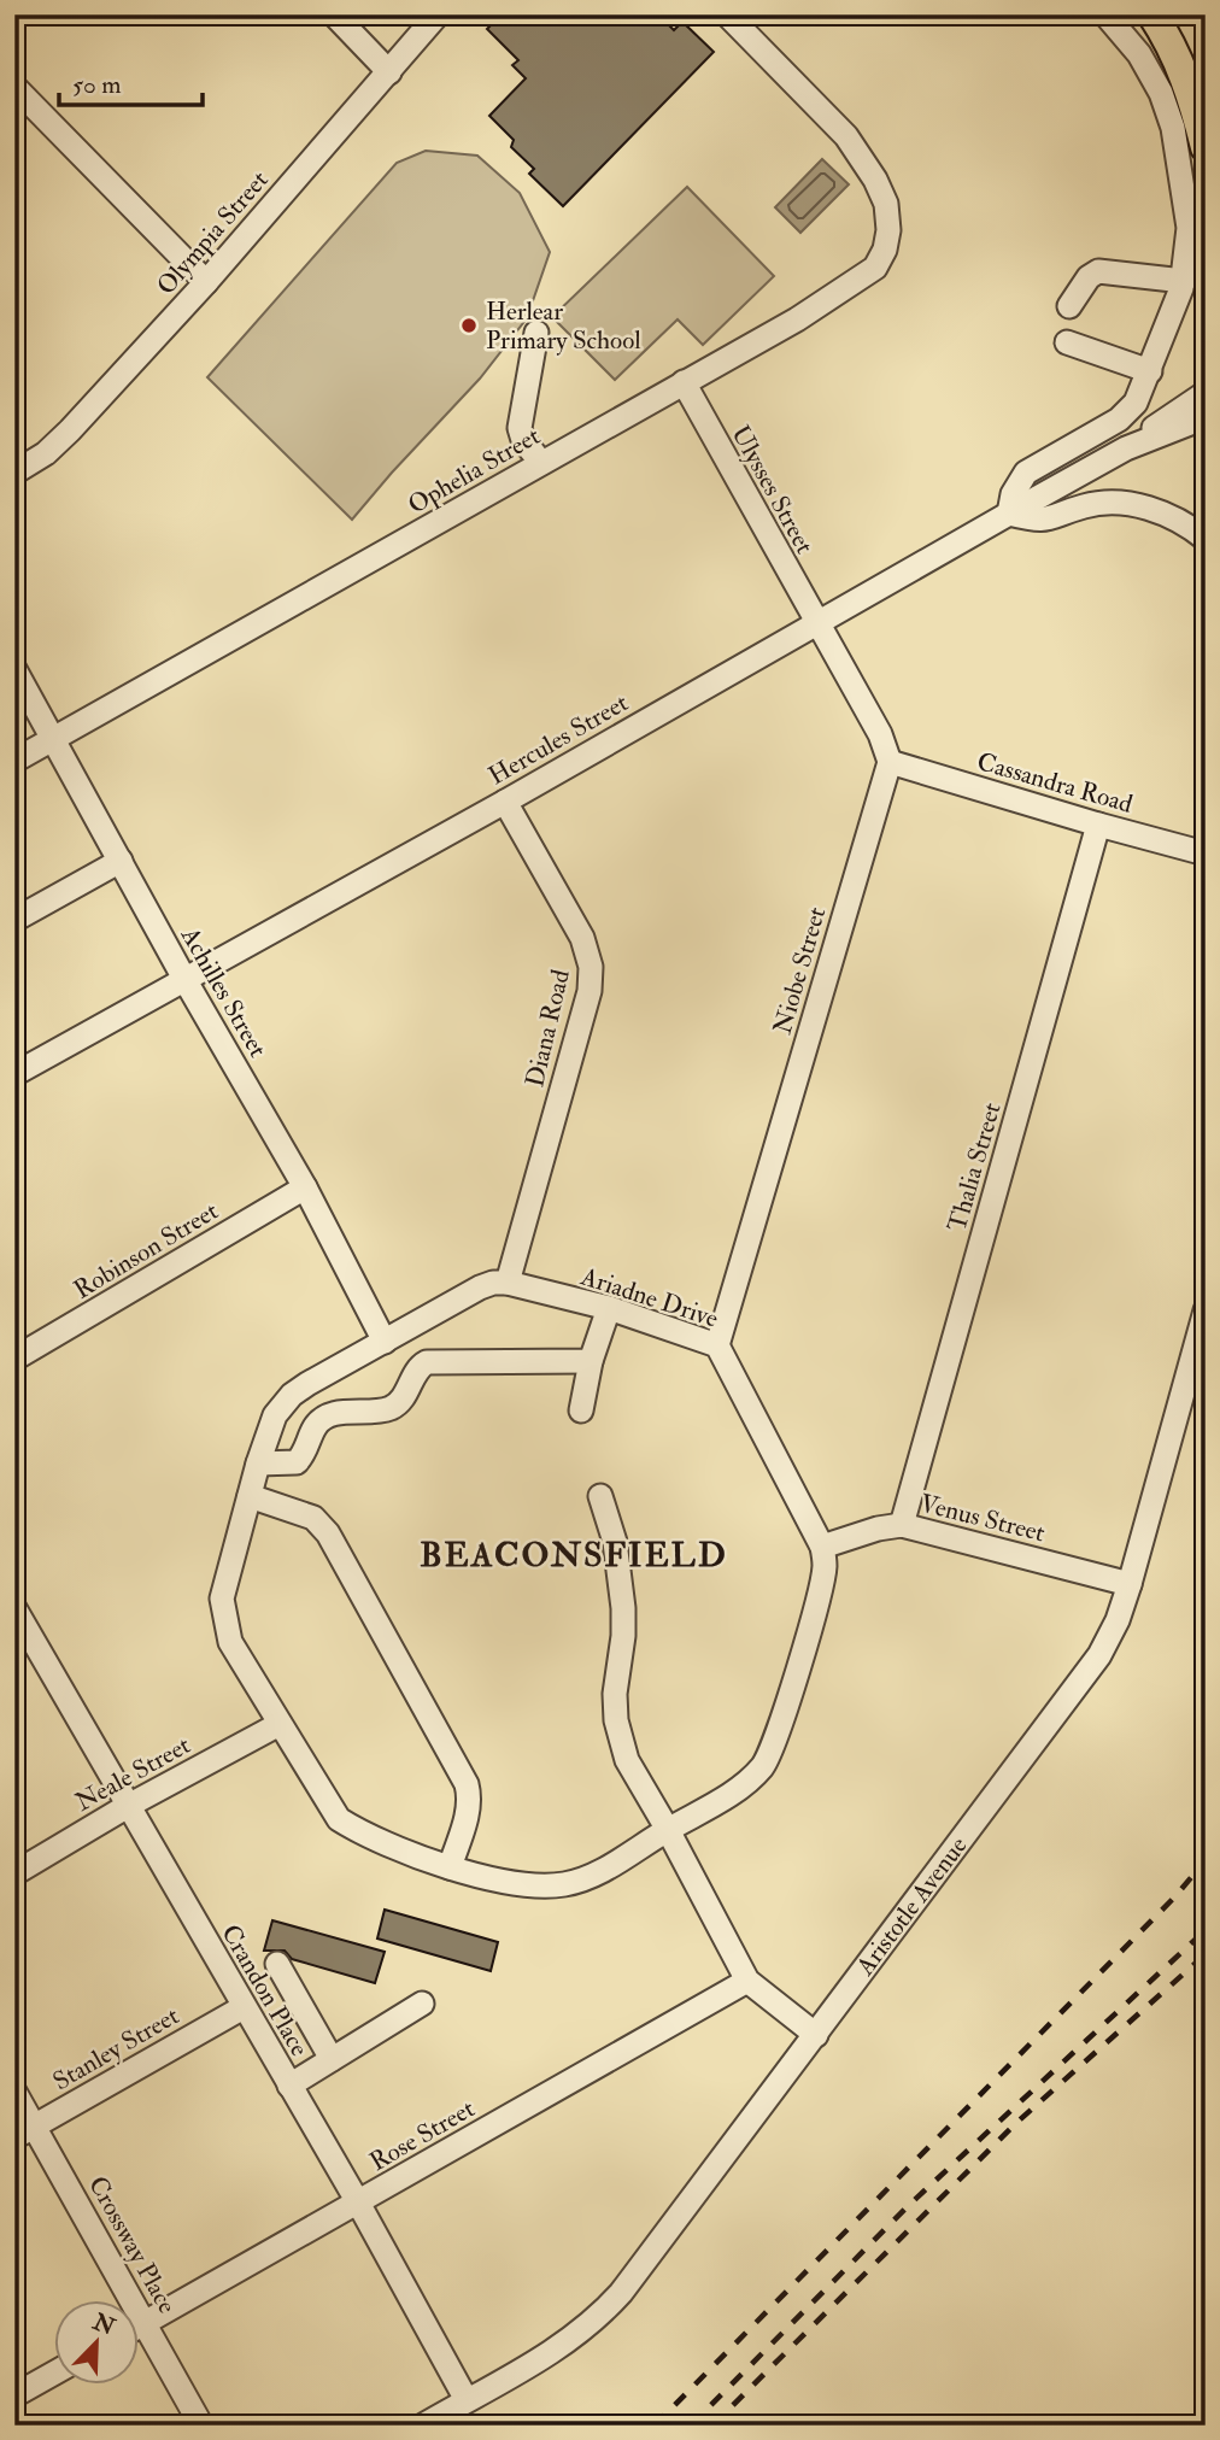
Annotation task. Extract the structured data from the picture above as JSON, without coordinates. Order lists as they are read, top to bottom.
{
  "streets": {
    "street": [
      "Olympia Street",
      "Ophelia Street",
      "Ulysses Street",
      "Hercules Street",
      "Cassandra Road",
      "Niobe Street",
      "Achilles Street",
      "Diana Road",
      "Thalia Street",
      "Robinson Street",
      "Ariadne Drive",
      "Venus Street",
      "Neale Street",
      "Aristotle Avenue",
      "Crandon Place",
      "Stanley Street",
      "Rose Street",
      "Crossway Place"
    ]
  },
  "crossings": [
    ["Ophelia Street", "Ulysses Street"],
    ["Ophelia Street", "Achilles Street"],
    ["Ulysses Street", "Hercules Street"],
    ["Hercules Street", "Achilles Street"],
    ["Hercules Street", "Diana Road"],
    ["Cassandra Road", "Niobe Street"],
    ["Cassandra Road", "Thalia Street"],
    ["Niobe Street", "Ariadne Drive"],
    ["Achilles Street", "Robinson Street"],
    ["Achilles Street", "Ariadne Drive"],
    ["Diana Road", "Ariadne Drive"],
    ["Thalia Street", "Venus Street"],
    ["Ariadne Drive", "Venus Street"],
    ["Ariadne Drive", "Neale Street"],
    ["Venus Street", "Aristotle Avenue"],
    ["Neale Street", "Crandon Place"],
    ["Aristotle Avenue", "Crandon Place"],
    ["Crandon Place", "Stanley Street"],
    ["Crandon Place", "Rose Street"],
    ["Stanley Street", "Crossway Place"],
    ["Rose Street", "Crossway Place"]
  ],
  "districts": ["BEACONSFIELD"],
  "places": ["Herlear Primary School"],
  "scale_bar": "50 m",
  "north": "top right"
}
